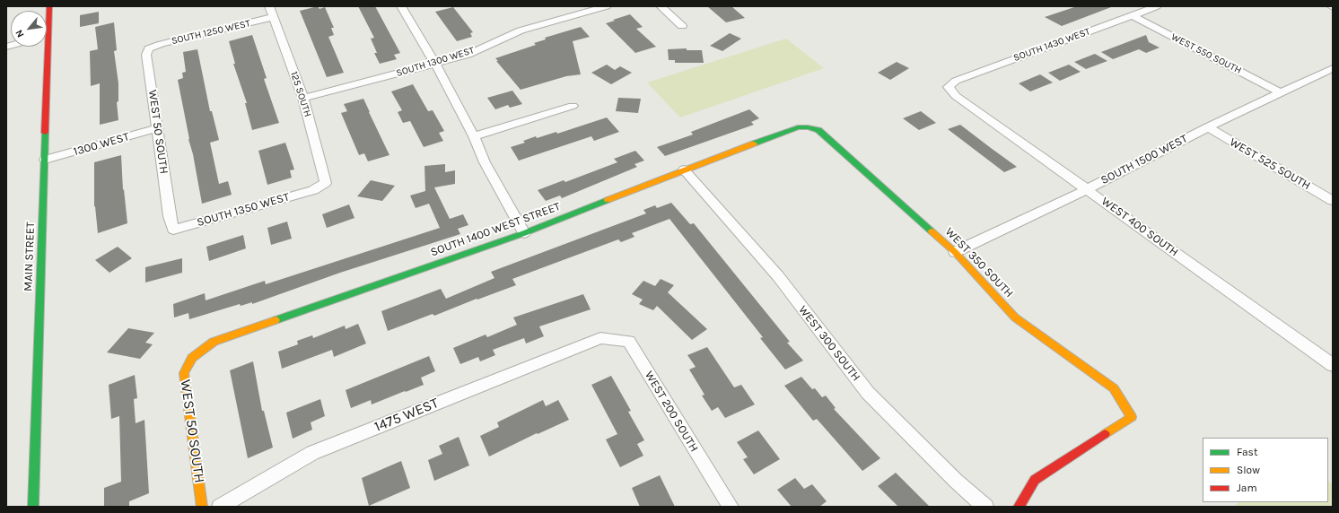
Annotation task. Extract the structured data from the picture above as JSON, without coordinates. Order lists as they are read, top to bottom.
{
  "streets": {
    "street": [
      "SOUTH 1250 WEST",
      "SOUTH 1430 WEST",
      "WEST 550 SOUTH",
      "SOUTH 1300 WEST",
      "125 SOUTH",
      "WEST 50 SOUTH",
      "1300 WEST",
      "SOUTH 1500 WEST",
      "WEST 525 SOUTH",
      "SOUTH 1350 WEST",
      "WEST 400 SOUTH",
      "SOUTH 1400 WEST STREET",
      "MAIN STREET",
      "WEST 350 SOUTH",
      "WEST 300 SOUTH",
      "WEST 200 SOUTH",
      "1475 WEST"
    ]
  },
  "crossings": [
    ["SOUTH 1250 WEST", "125 SOUTH"],
    ["SOUTH 1250 WEST", "WEST 50 SOUTH"],
    ["SOUTH 1430 WEST", "WEST 550 SOUTH"],
    ["SOUTH 1430 WEST", "WEST 400 SOUTH"],
    ["WEST 550 SOUTH", "SOUTH 1500 WEST"],
    ["SOUTH 1300 WEST", "125 SOUTH"],
    ["125 SOUTH", "SOUTH 1350 WEST"],
    ["WEST 50 SOUTH", "1300 WEST"],
    ["WEST 50 SOUTH", "SOUTH 1350 WEST"],
    ["WEST 50 SOUTH", "SOUTH 1400 WEST STREET"],
    ["1300 WEST", "MAIN STREET"],
    ["SOUTH 1500 WEST", "WEST 525 SOUTH"],
    ["SOUTH 1500 WEST", "WEST 400 SOUTH"],
    ["SOUTH 1500 WEST", "WEST 350 SOUTH"],
    ["SOUTH 1400 WEST STREET", "WEST 350 SOUTH"],
    ["SOUTH 1400 WEST STREET", "WEST 300 SOUTH"],
    ["WEST 200 SOUTH", "1475 WEST"]
  ],
  "legend": ["Fast", "Slow", "Jam"],
  "north": "bottom left"
}
